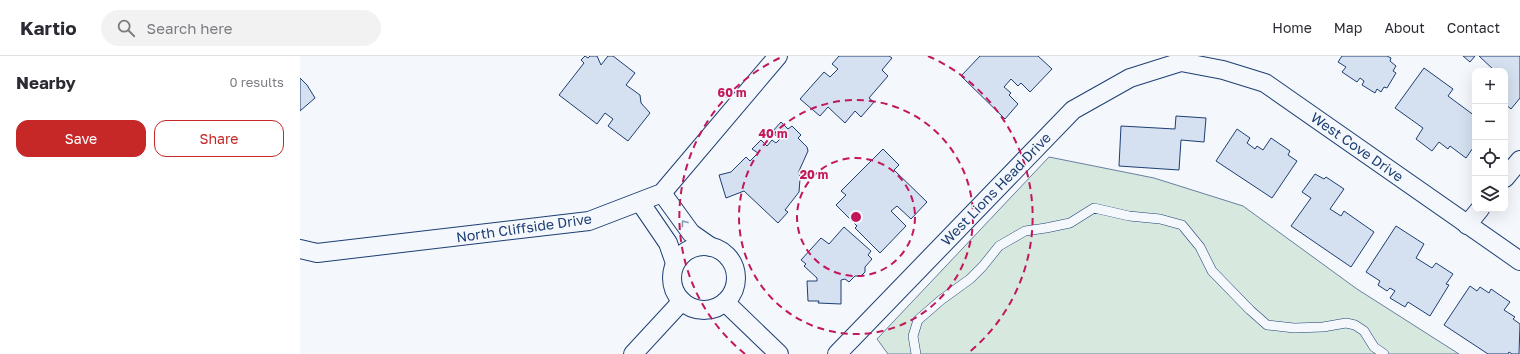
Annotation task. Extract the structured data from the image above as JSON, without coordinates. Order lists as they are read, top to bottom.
{
  "streets": {
    "street": ["West Cove Drive", "West Lions Head Drive", "North Cliffside Drive"]
  },
  "crossings": [
    ["West Cove Drive", "West Lions Head Drive"]
  ],
  "page": {
    "header": "Kartio",
    "search": "Search here",
    "nav": [
      "Home",
      "Map",
      "About",
      "Contact"
    ],
    "heading": ["Nearby", "0 results"],
    "map_buttons": ["+", "−"],
    "buttons": ["Save", "Share"]
  },
  "rings": ["60 m", "40 m", "20 m"]
}
